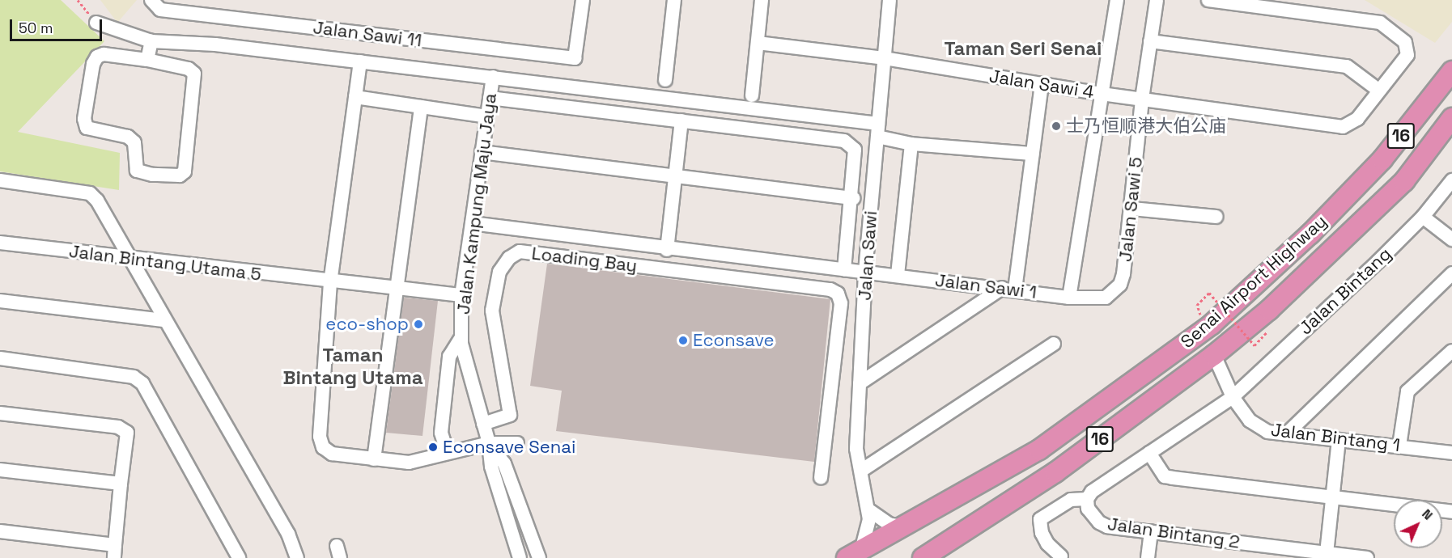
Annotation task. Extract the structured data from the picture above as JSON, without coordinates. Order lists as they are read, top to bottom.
{
  "streets": {
    "highway": ["16", "Senai Airport Highway"],
    "street": [
      "Jalan Sawi 11",
      "Jalan Sawi 4",
      "Jalan Kampung Maju Jaya",
      "Jalan Sawi 5",
      "Jalan Sawi",
      "Loading Bay",
      "Jalan Bintang Utama 5",
      "Jalan Sawi 1",
      "Jalan Bintang",
      "Jalan Bintang 1",
      "Jalan Bintang 2"
    ]
  },
  "crossings": [
    ["Jalan Sawi 4", "Jalan Sawi 5"],
    ["Jalan Sawi 4", "Jalan Sawi"],
    ["Jalan Kampung Maju Jaya", "Loading Bay"],
    ["Jalan Kampung Maju Jaya", "Jalan Bintang Utama 5"],
    ["Jalan Kampung Maju Jaya", "Jalan Sawi 1"],
    ["Jalan Sawi 5", "Jalan Sawi 1"],
    ["Jalan Sawi", "Senai Airport Highway"],
    ["Jalan Sawi", "Jalan Sawi 1"],
    ["Senai Airport Highway", "Jalan Bintang 1"],
    ["Jalan Bintang", "Jalan Bintang 1"],
    ["Jalan Bintang", "Jalan Bintang 2"],
    ["Jalan Bintang 1", "Jalan Bintang 2"]
  ],
  "districts": ["Taman Seri Senai", "Taman Bintang Utama"],
  "places": [
    "士乃恒顺港大伯公庙",
    "eco-shop",
    "Econsave",
    "Econsave Senai"
  ],
  "scale_bar": "50 m",
  "north": "top right"
}
